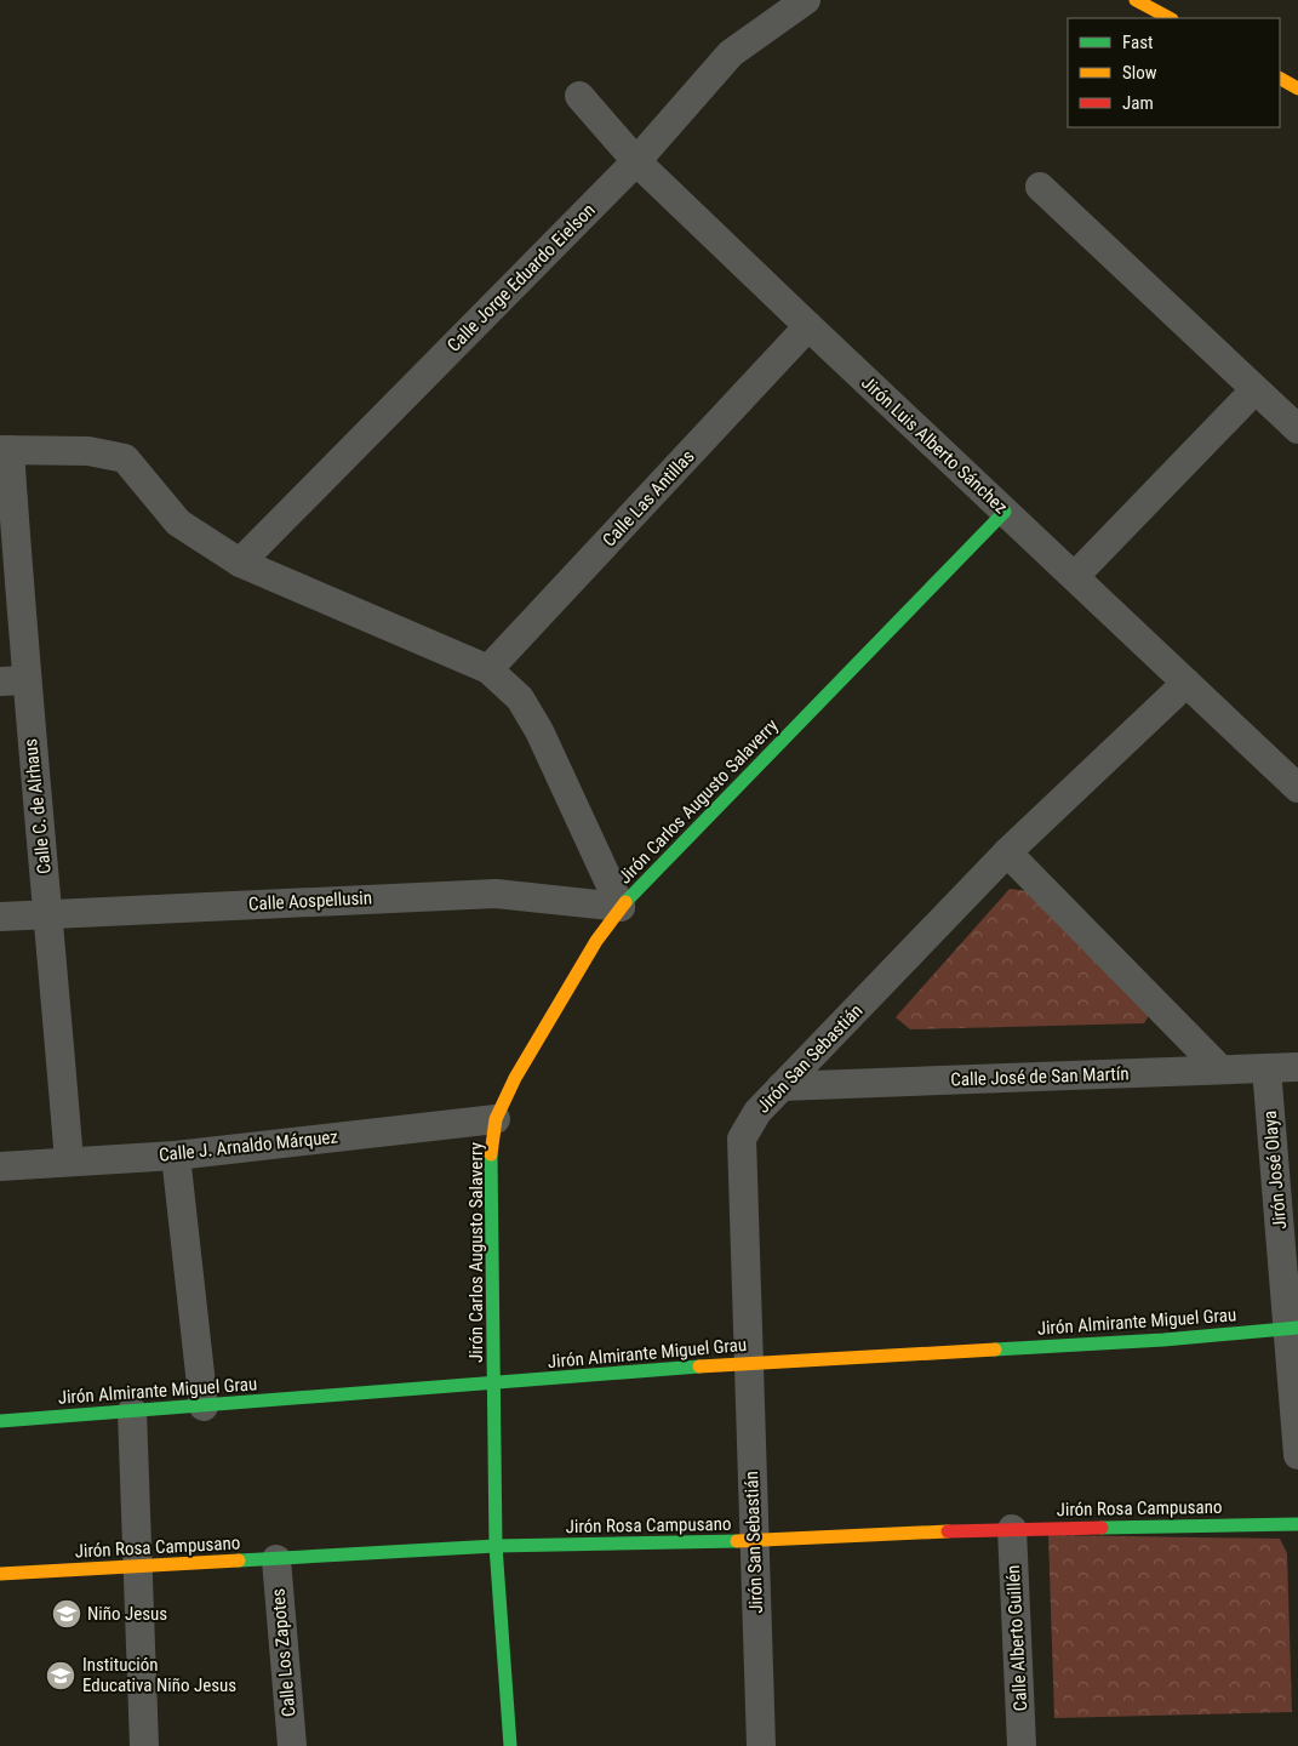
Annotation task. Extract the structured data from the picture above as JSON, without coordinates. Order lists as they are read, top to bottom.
{
  "streets": {
    "street": [
      "Calle Jorge Eduardo Eielson",
      "Jirón Luis Alberto Sánchez",
      "Calle Las Antillas",
      "Jirón Carlos Augusto Salaverry",
      "Calle C. de Alrhaus",
      "Calle Aospellusin",
      "Jirón San Sebastián",
      "Calle José de San Martín",
      "Calle J. Arnaldo Márquez",
      "Jirón José Olaya",
      "Jirón Almirante Miguel Grau",
      "Jirón Rosa Campusano",
      "Calle Alberto Guillén",
      "Calle Los Zapotes"
    ]
  },
  "crossings": [
    ["Calle Jorge Eduardo Eielson", "Jirón Luis Alberto Sánchez"],
    ["Jirón Luis Alberto Sánchez", "Calle Las Antillas"],
    ["Jirón Luis Alberto Sánchez", "Jirón Carlos Augusto Salaverry"],
    ["Jirón Luis Alberto Sánchez", "Jirón San Sebastián"],
    ["Jirón Carlos Augusto Salaverry", "Calle Aospellusin"],
    ["Jirón Carlos Augusto Salaverry", "Calle J. Arnaldo Márquez"],
    ["Jirón Carlos Augusto Salaverry", "Jirón Almirante Miguel Grau"],
    ["Jirón Carlos Augusto Salaverry", "Jirón Rosa Campusano"],
    ["Calle C. de Alrhaus", "Calle Aospellusin"],
    ["Calle C. de Alrhaus", "Calle J. Arnaldo Márquez"],
    ["Jirón San Sebastián", "Calle José de San Martín"],
    ["Jirón San Sebastián", "Jirón Almirante Miguel Grau"],
    ["Jirón San Sebastián", "Jirón Rosa Campusano"],
    ["Calle José de San Martín", "Jirón José Olaya"],
    ["Jirón José Olaya", "Jirón Almirante Miguel Grau"],
    ["Jirón Rosa Campusano", "Calle Alberto Guillén"],
    ["Jirón Rosa Campusano", "Calle Los Zapotes"]
  ],
  "places": {
    "school or university": ["Niño Jesus", "Institución Educativa Niño Jesus"]
  },
  "legend": ["Fast", "Slow", "Jam"]
}
